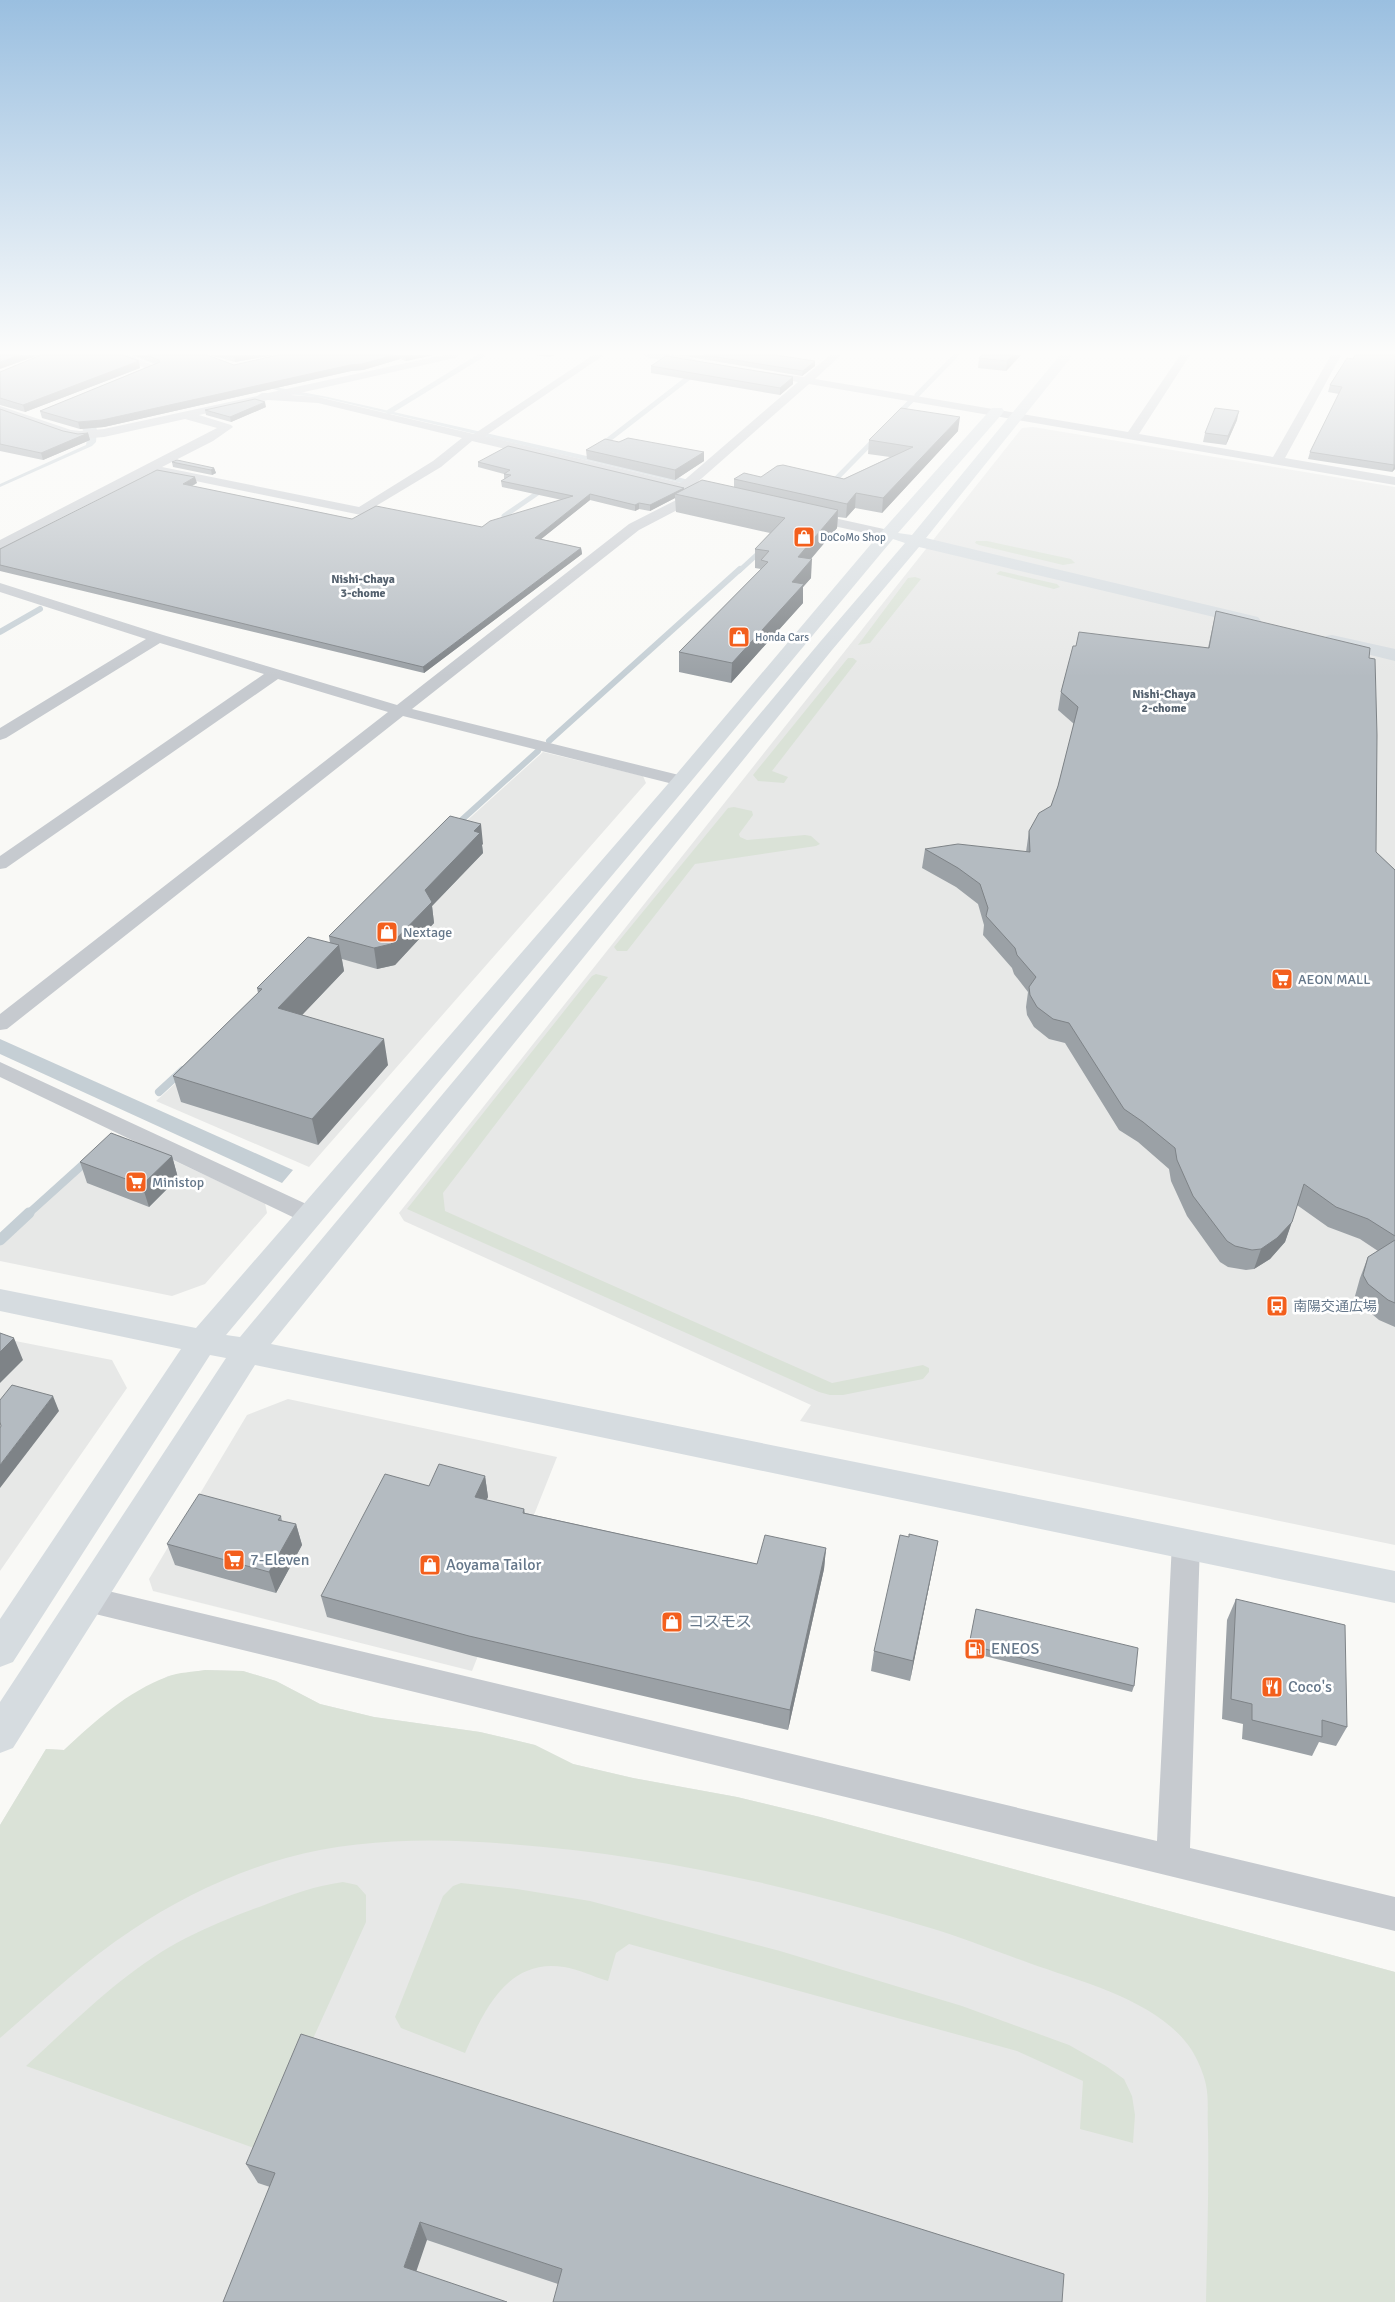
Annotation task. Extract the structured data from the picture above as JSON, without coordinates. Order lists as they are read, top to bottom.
{
  "districts": ["Nishi-Chaya 3-chome", "Nishi-Chaya 2-chome"],
  "places": {
    "shop": [
      "DoCoMo Shop",
      "Honda Cars",
      "Nextage",
      "Aoyama Tailor",
      "コスモス"
    ],
    "supermarket": ["AEON MALL", "Ministop", "7-Eleven"],
    "bus stop": ["南陽交通広場"],
    "fuel station": ["ENEOS"],
    "restaurant": ["Coco's"]
  }
}
